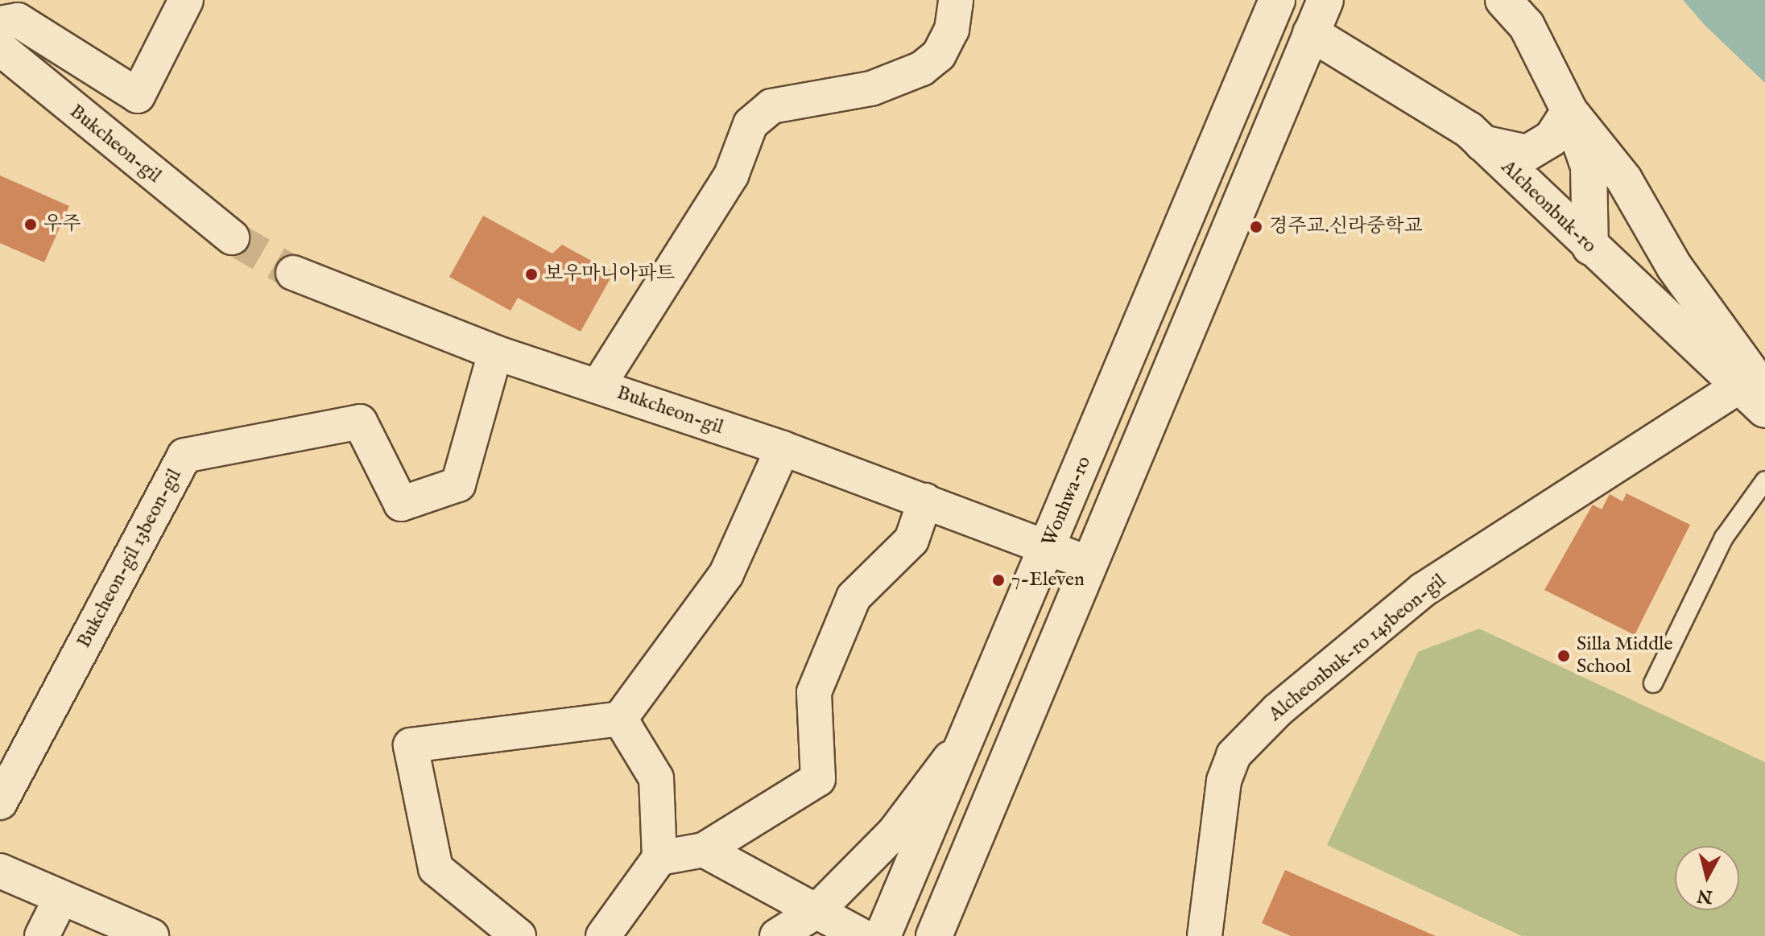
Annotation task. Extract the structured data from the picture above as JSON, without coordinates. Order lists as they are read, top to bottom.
{
  "streets": {
    "main road": ["Alcheonbuk-ro", "Wonhwa-ro"],
    "street": ["Bukcheon-gil", "Bukcheon-gil 13beon-gil", "Alcheonbuk-ro 145beon-gil"]
  },
  "crossings": [
    ["Bukcheon-gil", "Wonhwa-ro"],
    ["Bukcheon-gil", "Bukcheon-gil 13beon-gil"],
    ["Alcheonbuk-ro", "Alcheonbuk-ro 145beon-gil"]
  ],
  "places": [
    "우주",
    "경주교.신라중학교",
    "보우마니아파트",
    "7-Eleven",
    "Silla Middle School"
  ],
  "north": "bottom"
}
